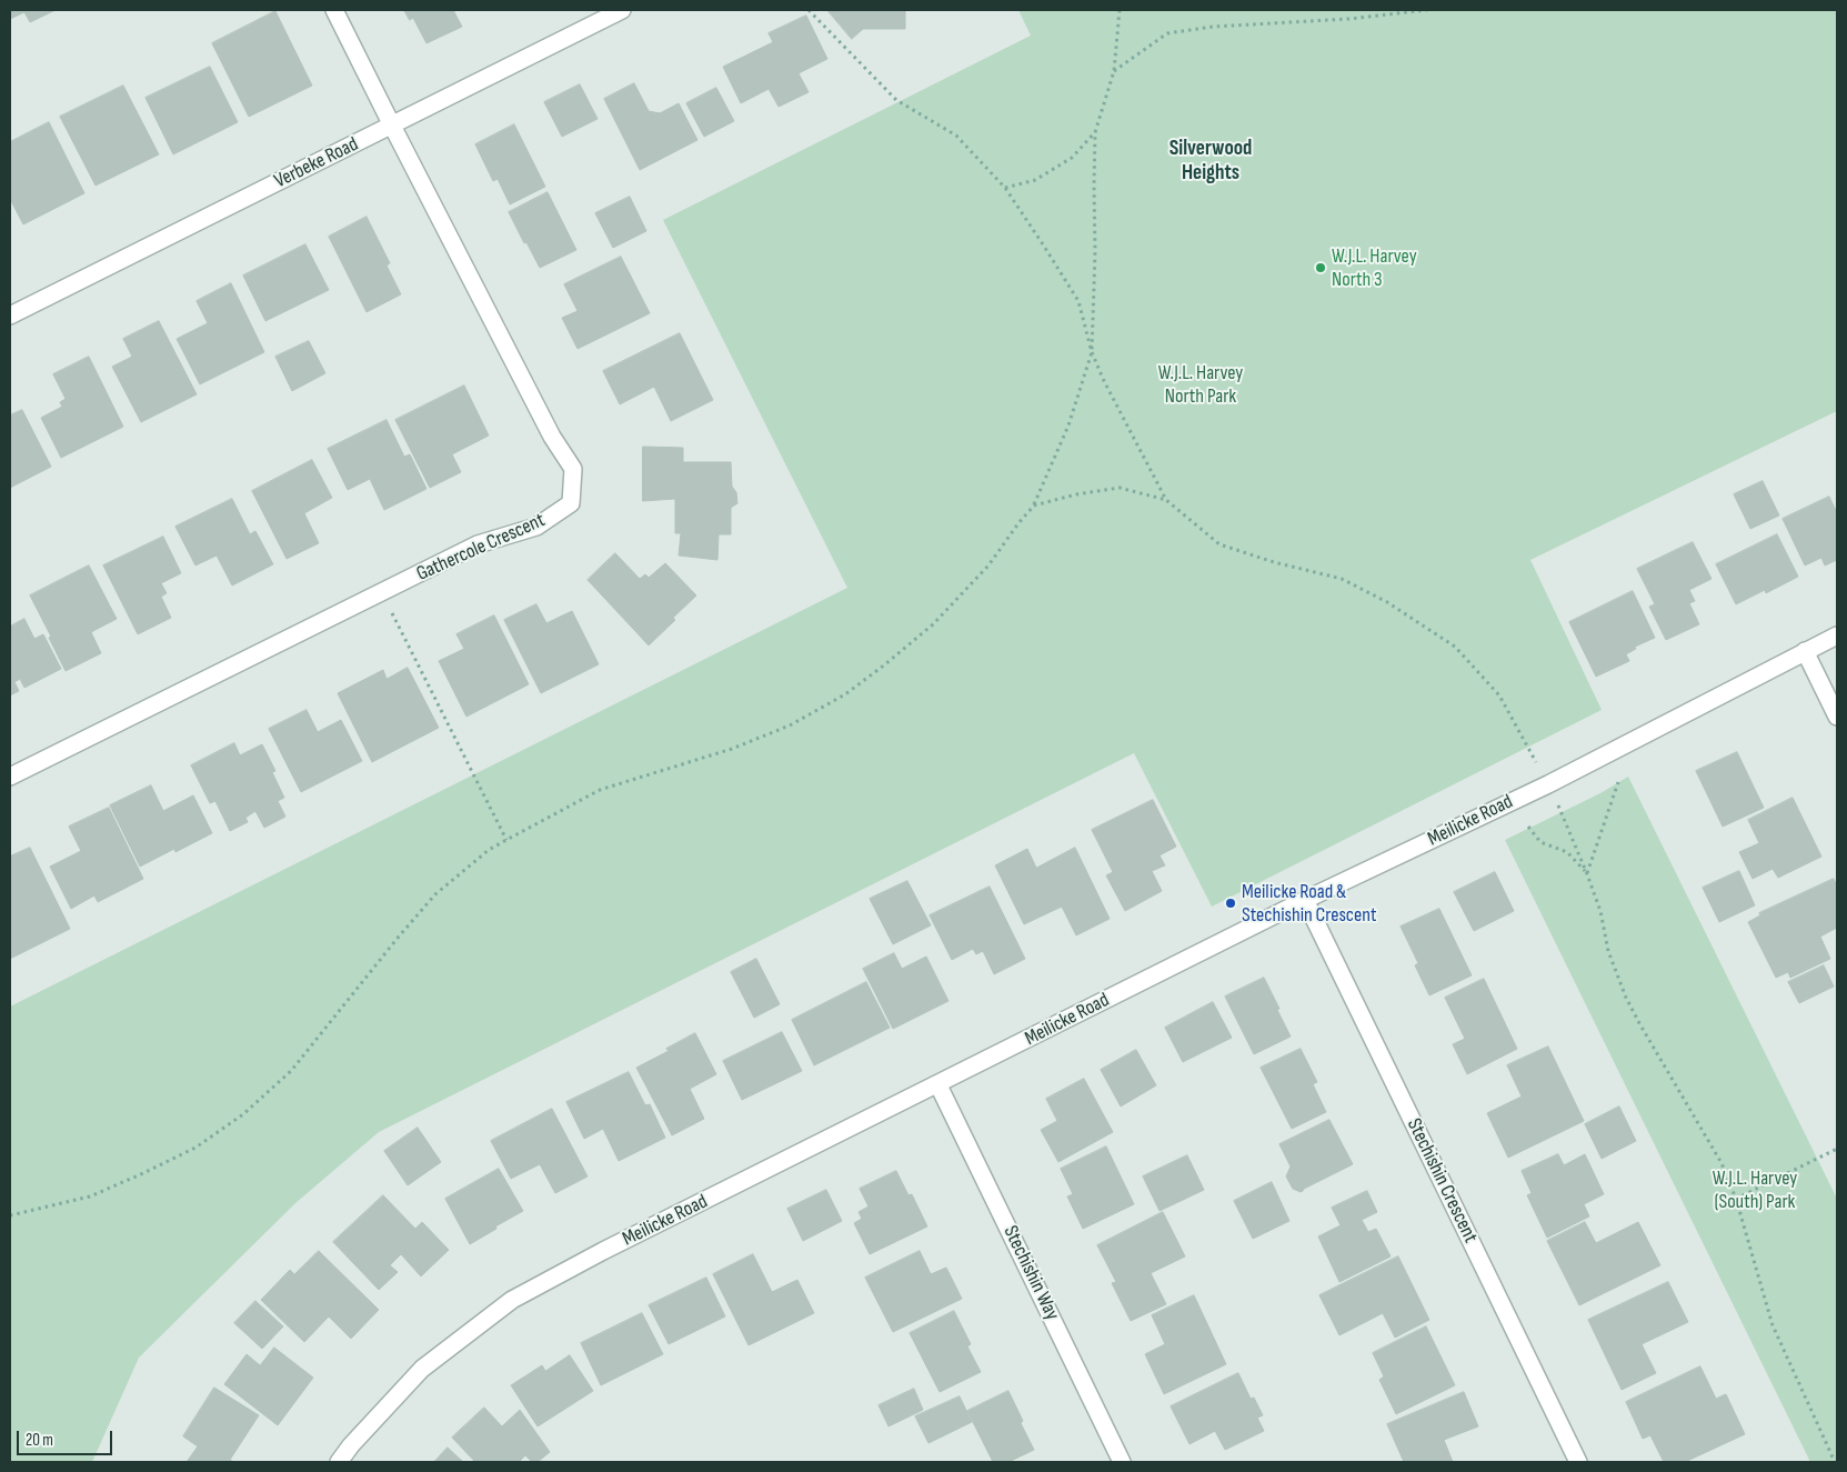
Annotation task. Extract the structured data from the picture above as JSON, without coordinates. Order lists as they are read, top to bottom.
{
  "streets": {
    "street": [
      "Verbeke Road",
      "Gathercole Crescent",
      "Meilicke Road",
      "Stechishin Crescent",
      "Stechishin Way"
    ]
  },
  "crossings": [
    ["Verbeke Road", "Gathercole Crescent"],
    ["Meilicke Road", "Stechishin Crescent"],
    ["Meilicke Road", "Stechishin Way"]
  ],
  "districts": ["Silverwood Heights"],
  "parks": ["W.J.L. Harvey North Park", "W.J.L. Harvey (South) Park"],
  "places": ["W.J.L. Harvey North 3", "Meilicke Road & Stechishin Crescent"],
  "scale_bar": "20 m"
}
